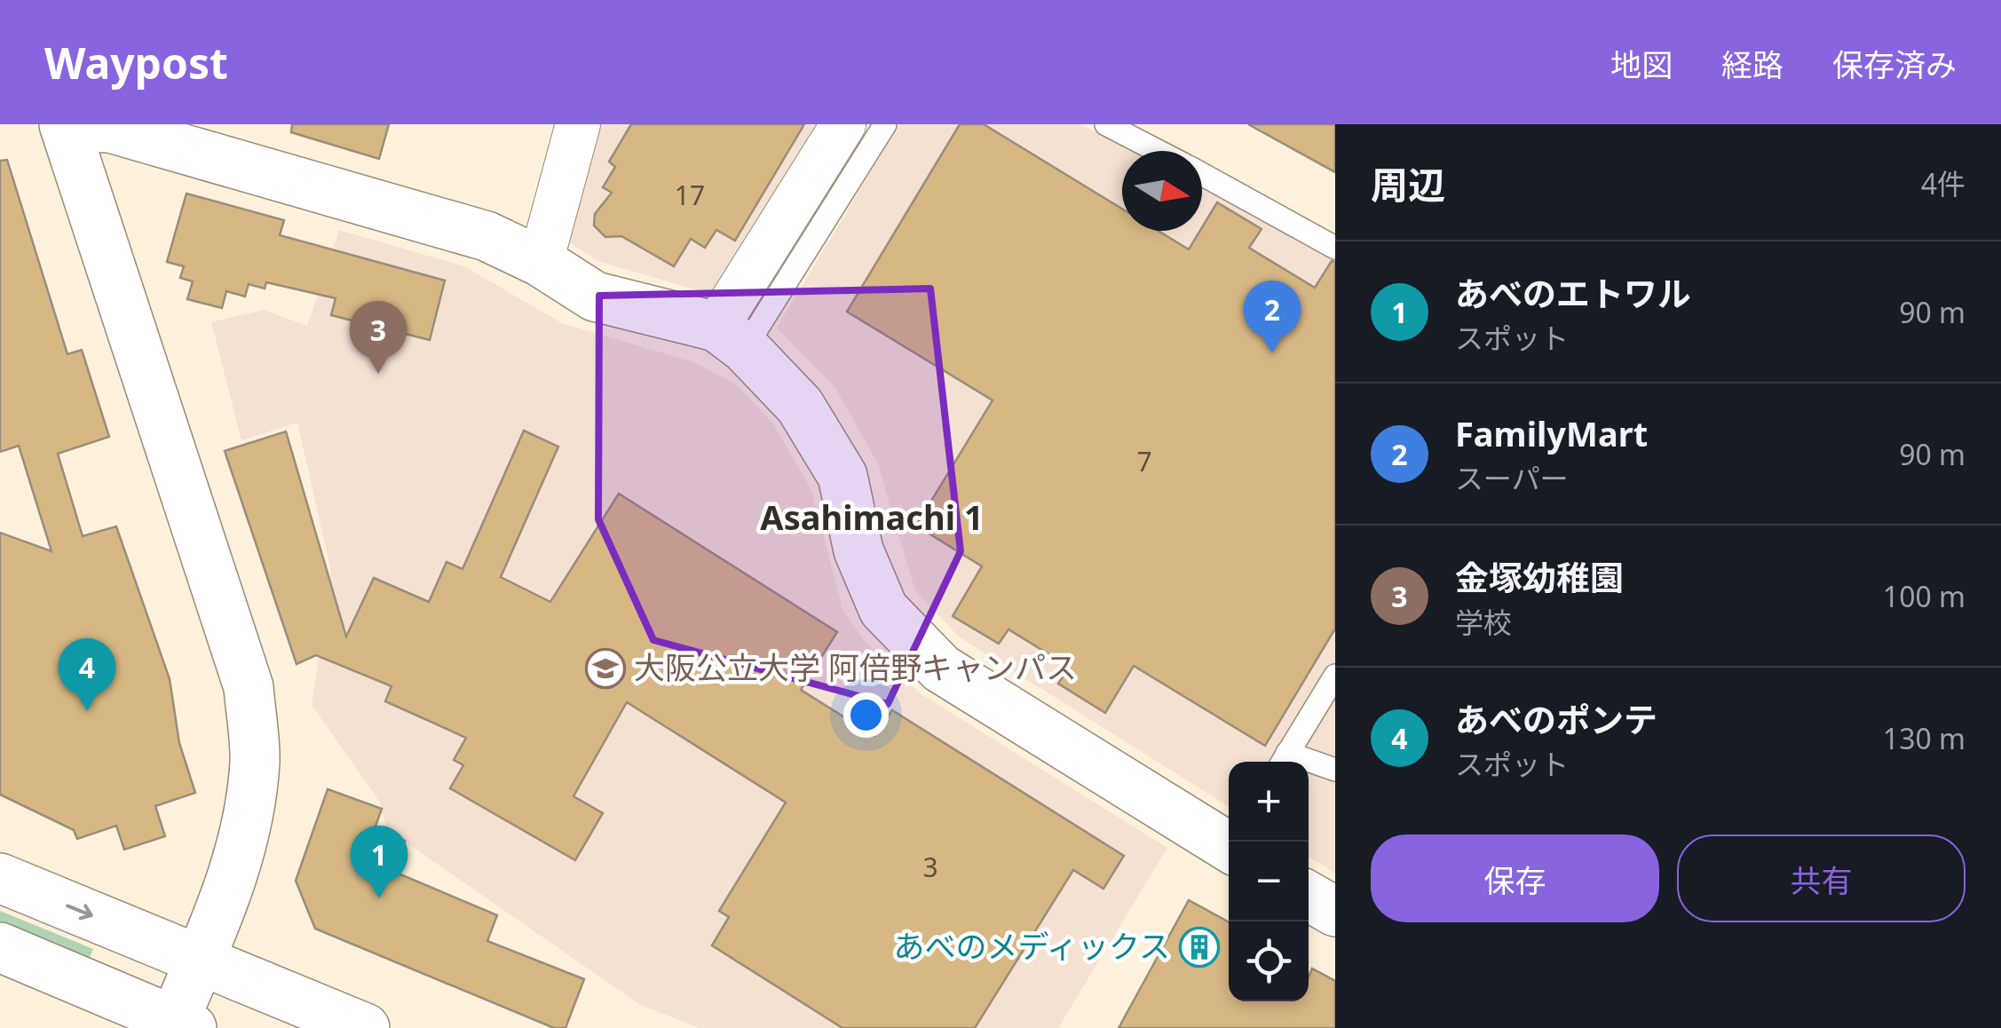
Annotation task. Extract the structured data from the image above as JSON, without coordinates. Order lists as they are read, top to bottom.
{
  "districts": ["Asahimachi 1"],
  "places": {
    "school or university": ["大阪公立大学 阿倍野キャンパス"],
    "building": ["あべのメディックス"]
  },
  "house_numbers": ["17", "7", "3"],
  "north": "right",
  "page": {
    "header": "Waypost",
    "nav": ["地図", "経路", "保存済み"],
    "heading": ["周辺", "4件"],
    "list": [
      {
        "mark": "1",
        "name": "あべのエトワル",
        "note": "スポット",
        "value": "90 m"
      },
      {
        "mark": "2",
        "name": "FamilyMart",
        "note": "スーパー",
        "value": "90 m"
      },
      {
        "mark": "3",
        "name": "金塚幼稚園",
        "note": "学校",
        "value": "100 m"
      },
      {
        "mark": "4",
        "name": "あべのポンテ",
        "note": "スポット",
        "value": "130 m"
      }
    ],
    "pins": [
      "2",
      "3",
      "4",
      "1"
    ],
    "map_buttons": ["+", "−"],
    "buttons": ["保存", "共有"]
  }
}
